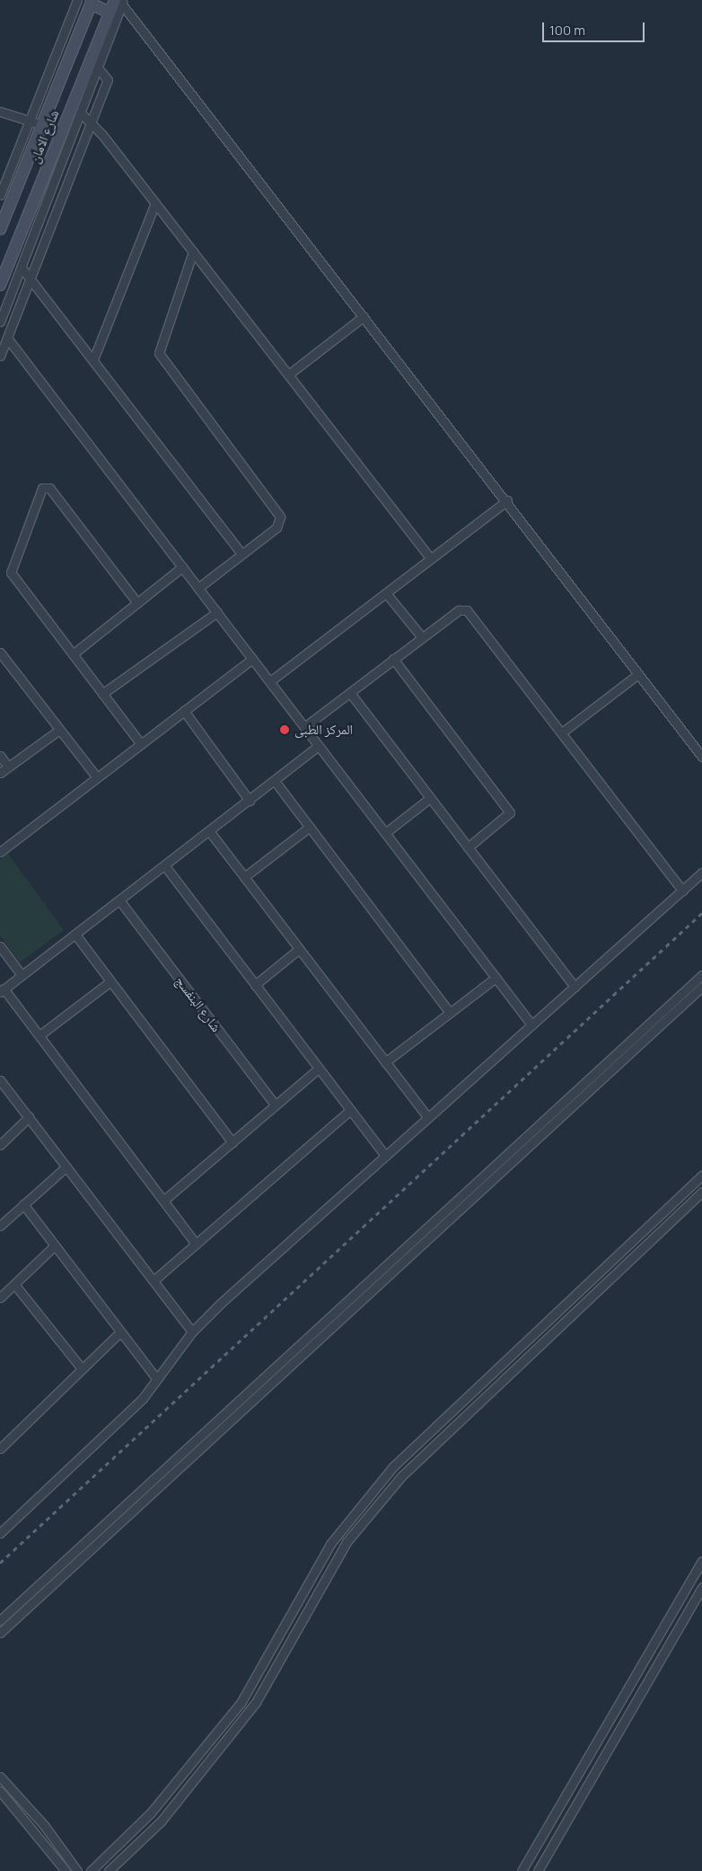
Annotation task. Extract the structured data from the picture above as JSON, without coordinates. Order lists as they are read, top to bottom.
{
  "streets": {
    "street": ["شارع الامان", "شارع البنفسج"]
  },
  "places": ["المركز الطبى"],
  "scale_bar": "100 m"
}
